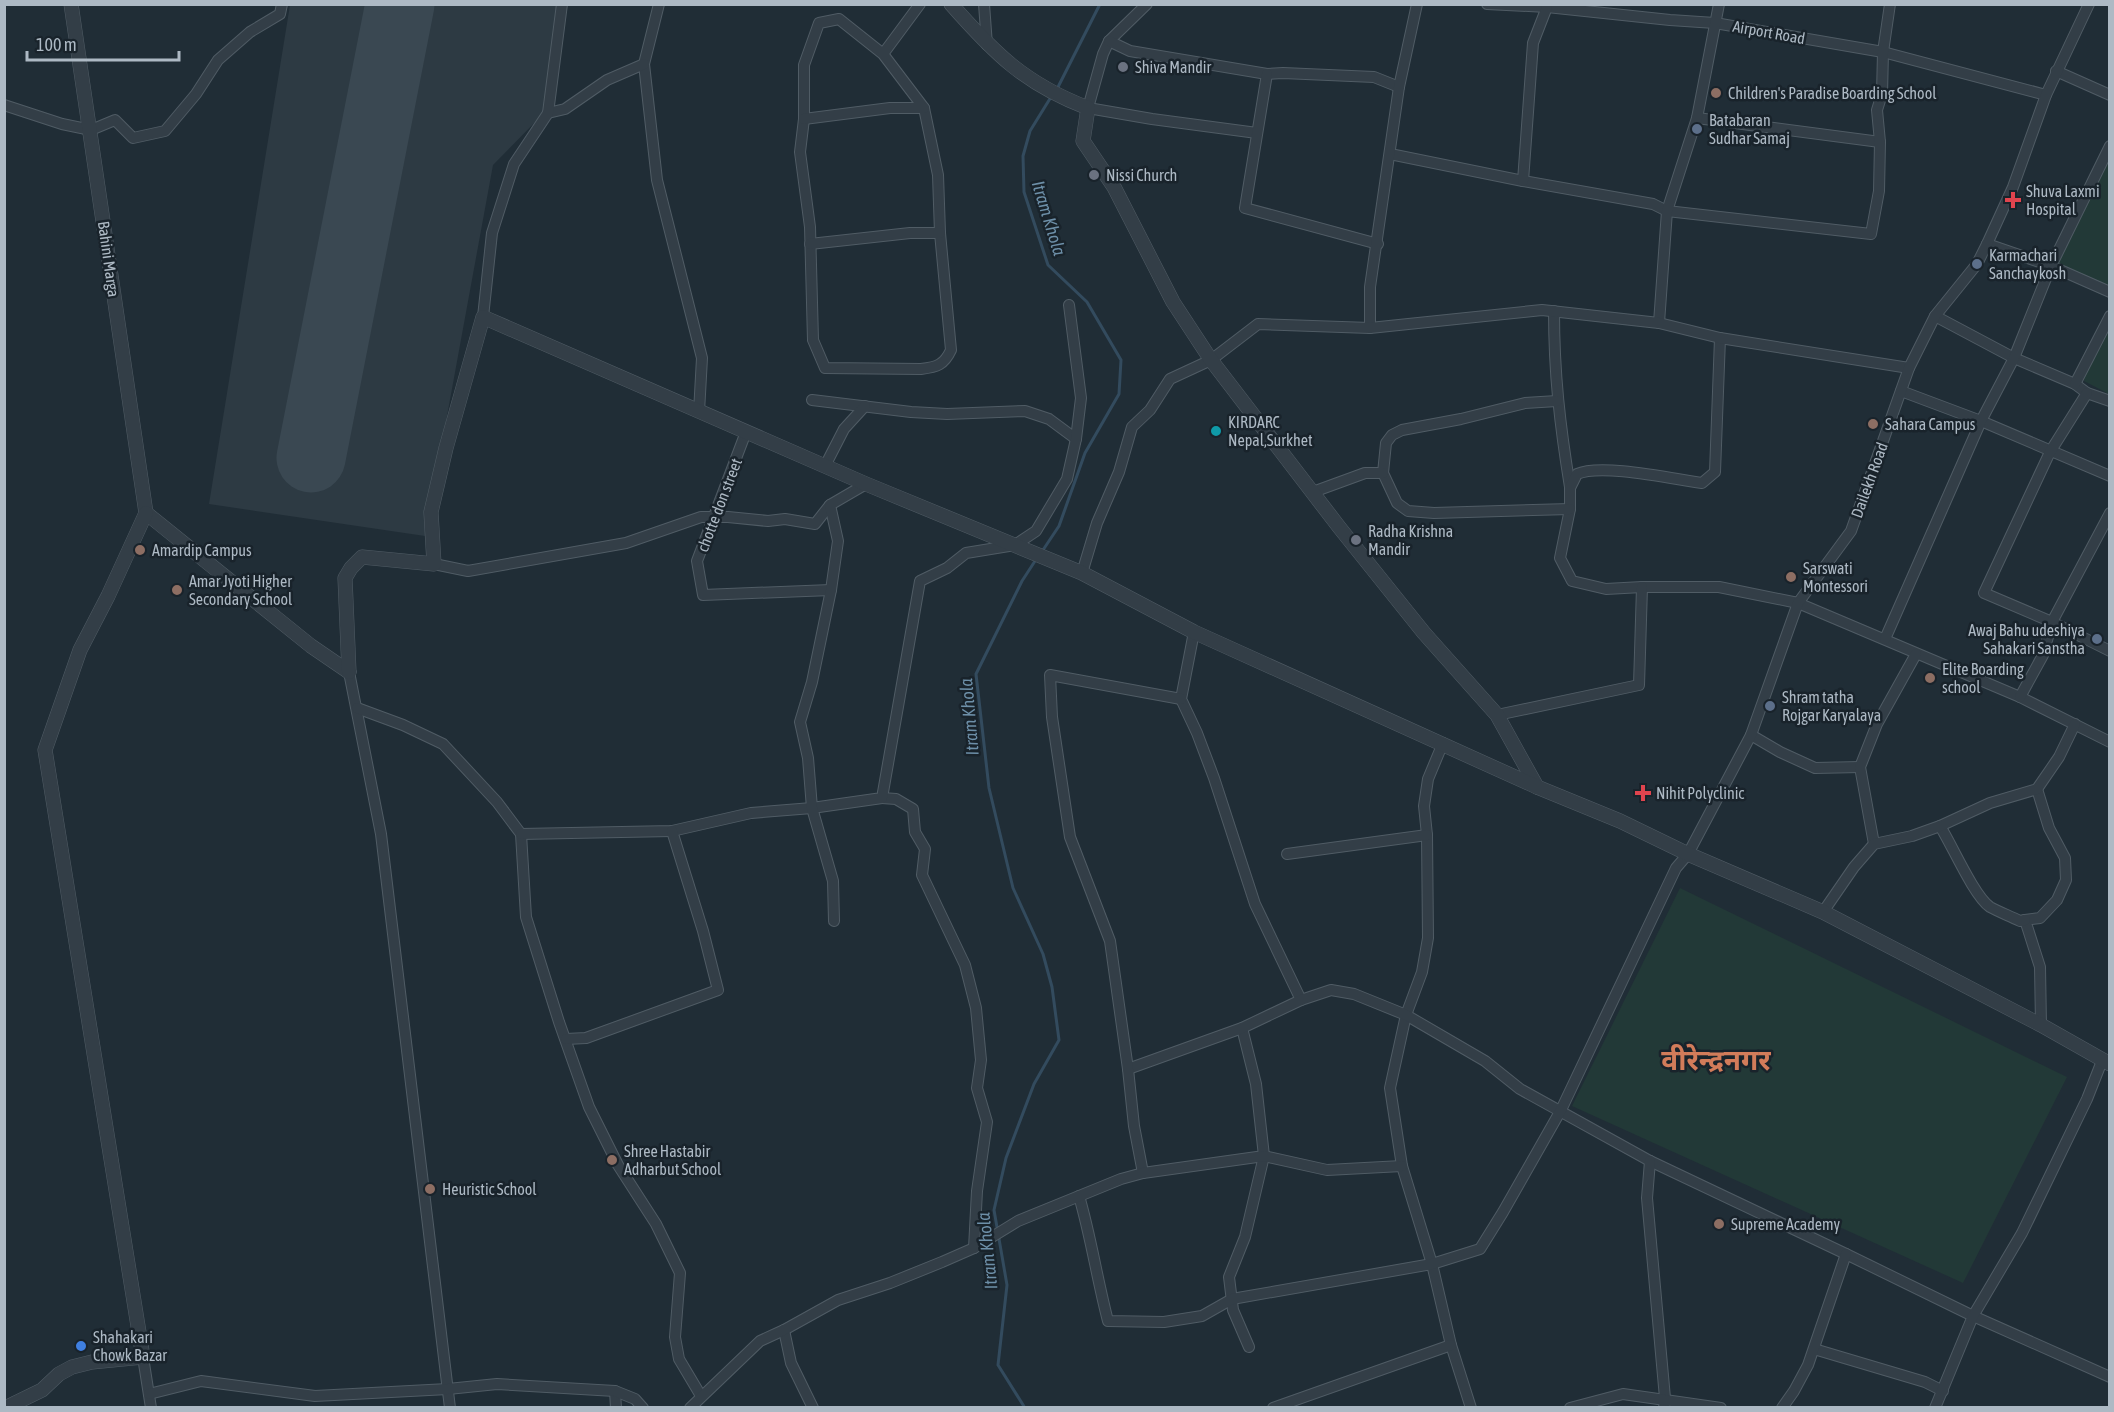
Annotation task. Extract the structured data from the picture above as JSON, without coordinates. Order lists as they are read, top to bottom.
{
  "streets": {
    "street": [
      "Airport Road",
      "Bahini Marga",
      "Dailekh Road",
      "chotte don street"
    ]
  },
  "crossings": [
    ["Airport Road", "Dailekh Road"]
  ],
  "districts": ["वीरेन्द्रनगर"],
  "water": ["Itram Khola"],
  "places": {
    "other": [
      "Shiva Mandir",
      "Children's Paradise Boarding School",
      "Batabaran Sudhar Samaj",
      "Nissi Church",
      "Karmachari Sanchaykosh",
      "Sahara Campus",
      "KIRDARC Nepal,Surkhet",
      "Radha Krishna Mandir",
      "Amardip Campus",
      "Sarswati Montessori",
      "Amar Jyoti Higher Secondary School",
      "Awaj Bahu udeshiya Sahakari Sanstha",
      "Elite Boarding school",
      "Shram tatha Rojgar Karyalaya",
      "Shree Hastabir Adharbut School",
      "Heuristic School",
      "Supreme Academy",
      "Shahakari Chowk Bazar"
    ],
    "health": ["Shuva Laxmi Hospital", "Nihit Polyclinic"]
  },
  "scale_bar": "100 m"
}
